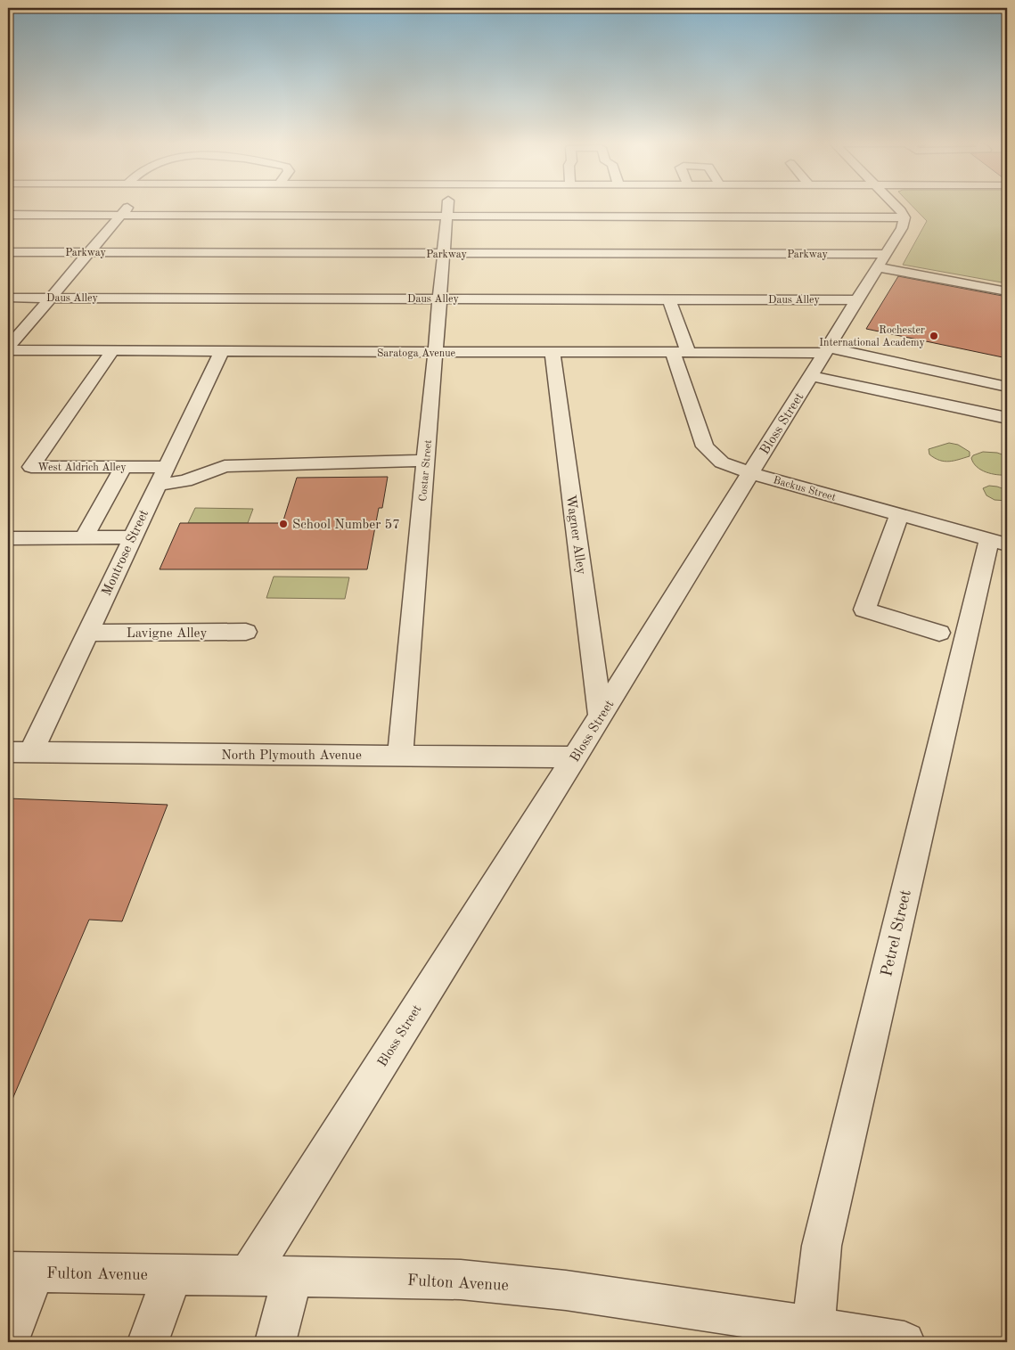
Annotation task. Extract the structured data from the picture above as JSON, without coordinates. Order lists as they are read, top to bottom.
{
  "streets": {
    "street": [
      "Parkway",
      "Daus Alley",
      "Saratoga Avenue",
      "Bloss Street",
      "West Aldrich Alley",
      "Costar Street",
      "Backus Street",
      "Wagner Alley",
      "Montrose Street",
      "Lavigne Alley",
      "North Plymouth Avenue",
      "Petrel Street",
      "Fulton Avenue"
    ]
  },
  "crossings": [
    ["Parkway", "Bloss Street"],
    ["Parkway", "Costar Street"],
    ["Daus Alley", "Bloss Street"],
    ["Daus Alley", "Costar Street"],
    ["Daus Alley", "Backus Street"],
    ["Saratoga Avenue", "Bloss Street"],
    ["Saratoga Avenue", "West Aldrich Alley"],
    ["Saratoga Avenue", "Costar Street"],
    ["Saratoga Avenue", "Backus Street"],
    ["Saratoga Avenue", "Wagner Alley"],
    ["Saratoga Avenue", "Montrose Street"],
    ["Bloss Street", "Backus Street"],
    ["Bloss Street", "Wagner Alley"],
    ["Bloss Street", "North Plymouth Avenue"],
    ["Bloss Street", "Fulton Avenue"],
    ["West Aldrich Alley", "Montrose Street"],
    ["Costar Street", "North Plymouth Avenue"],
    ["Backus Street", "Petrel Street"],
    ["Montrose Street", "Lavigne Alley"],
    ["Montrose Street", "North Plymouth Avenue"],
    ["Petrel Street", "Fulton Avenue"]
  ],
  "places": ["Rochester International Academy", "School Number 57"]
}
